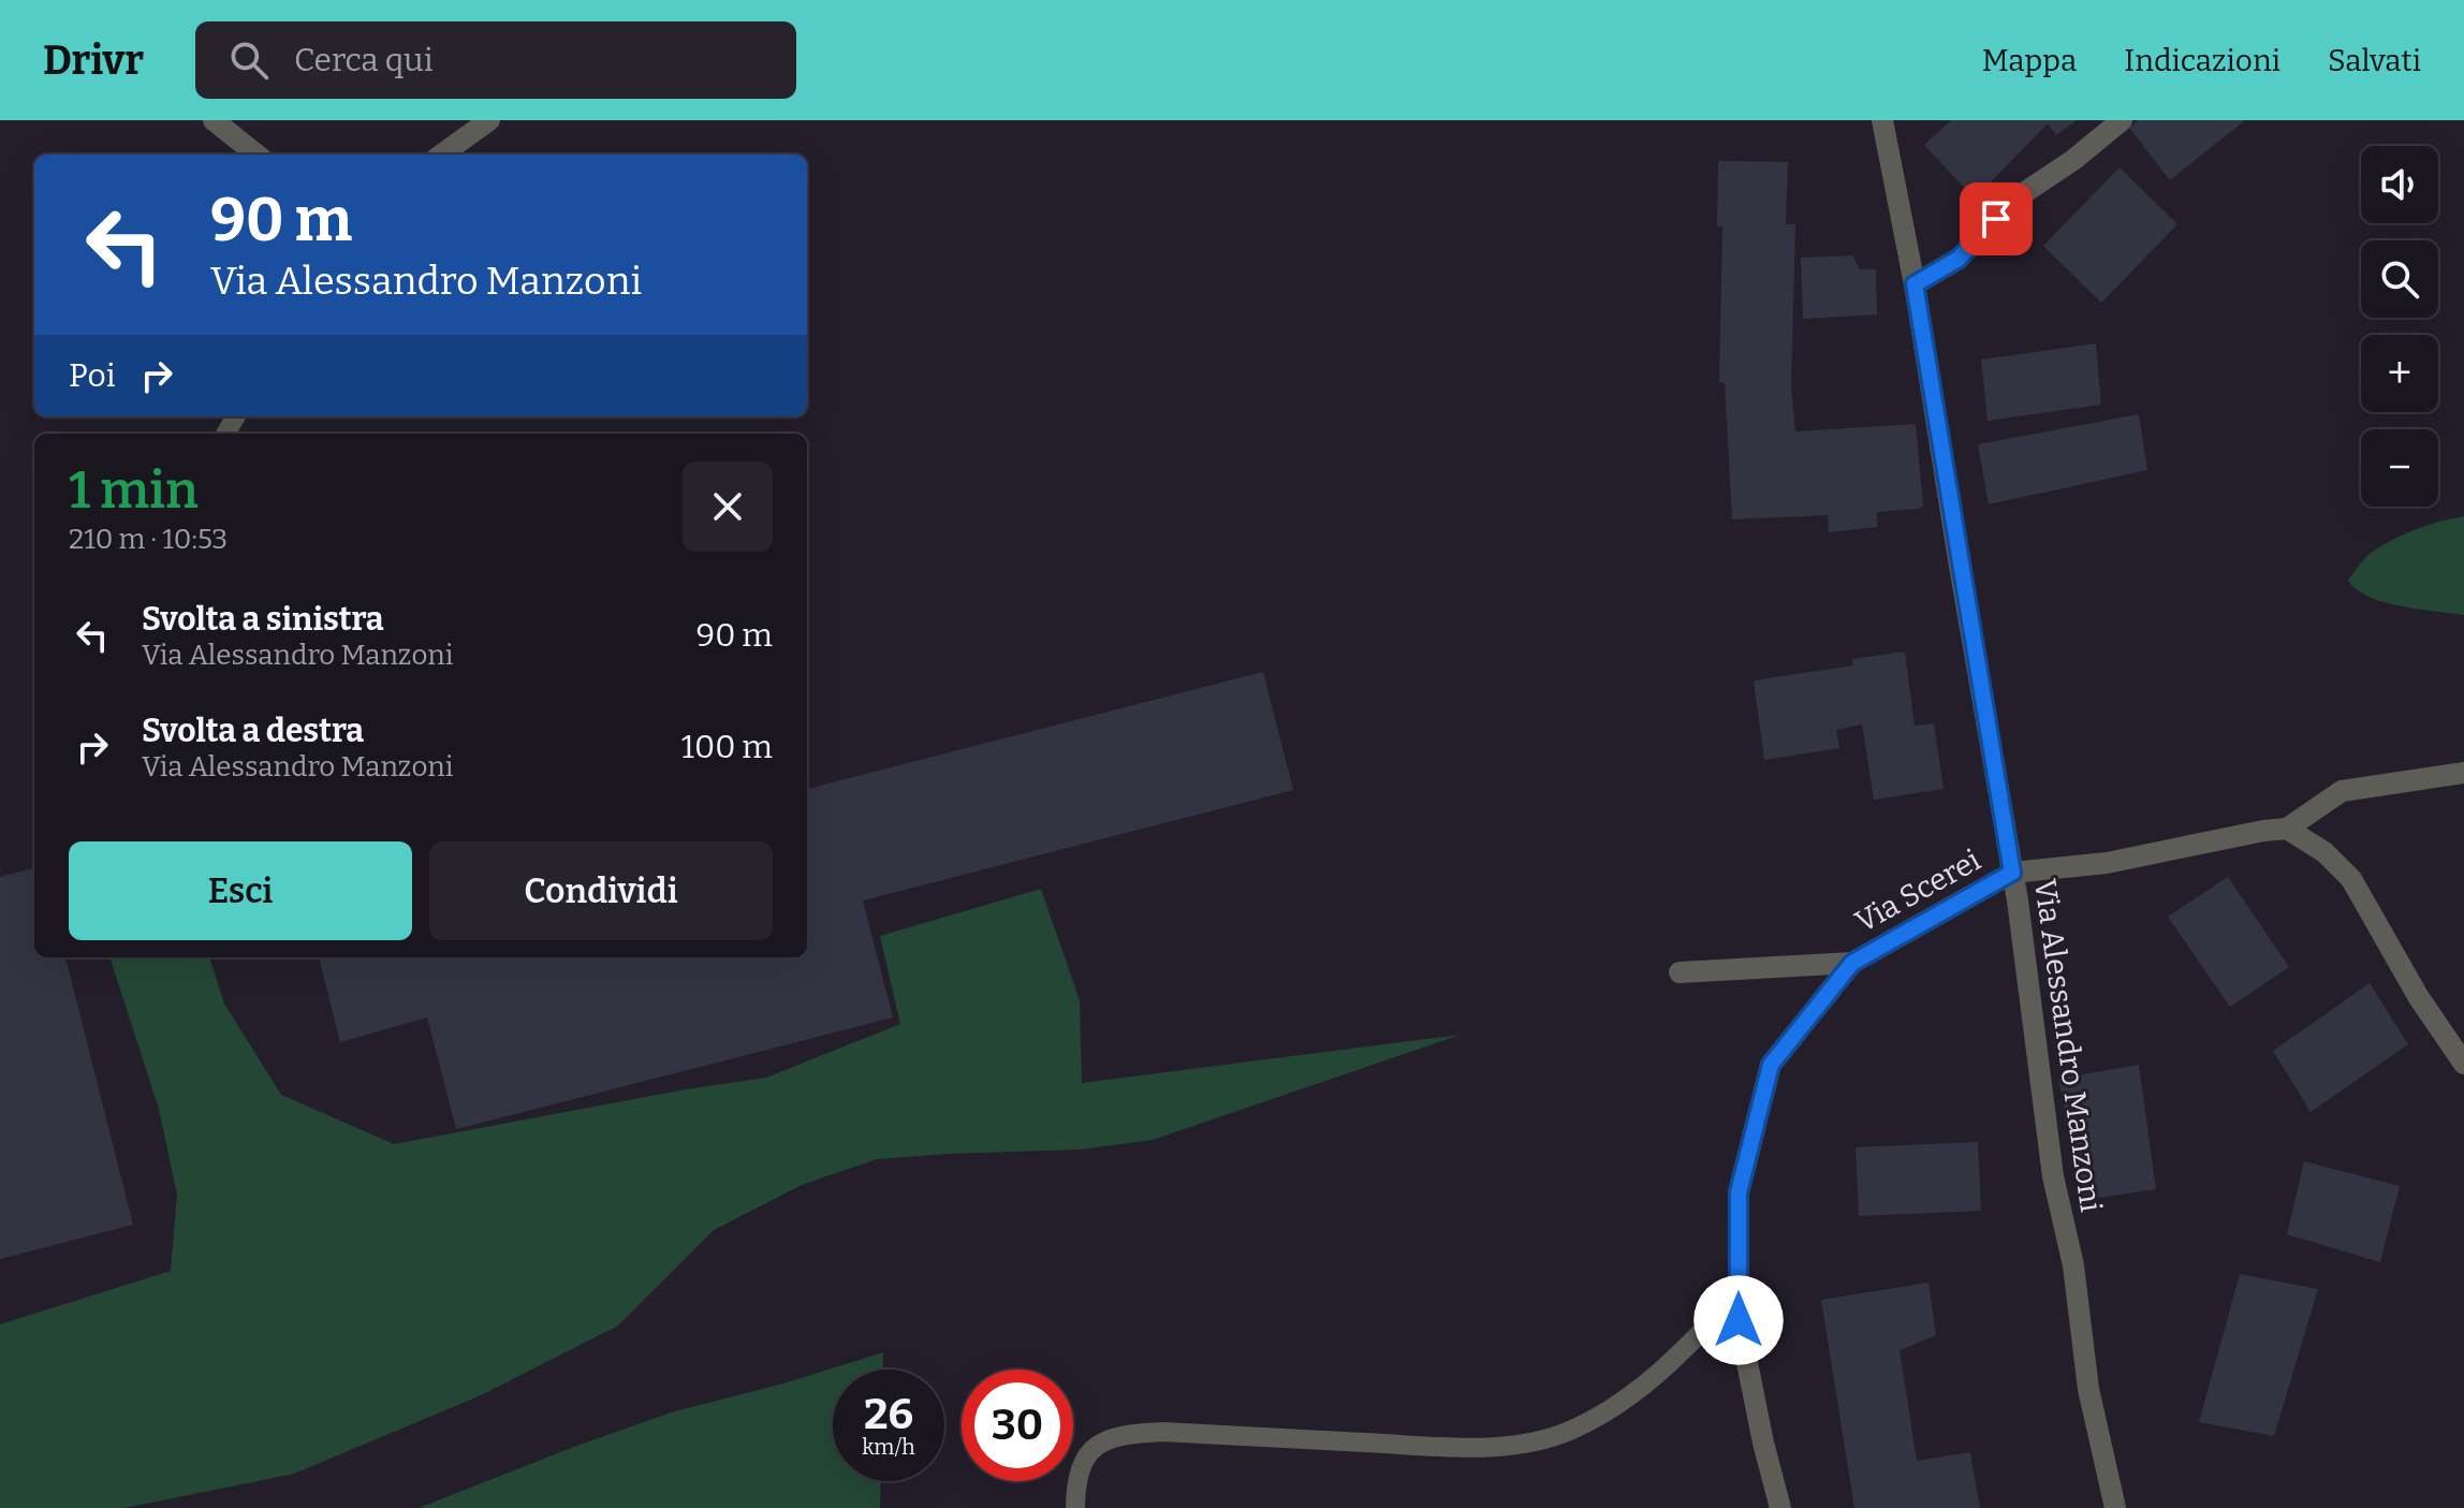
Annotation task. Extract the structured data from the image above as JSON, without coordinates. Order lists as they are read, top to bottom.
{
  "streets": {
    "street": ["Via Scerei", "Via Alessandro Manzoni"]
  },
  "crossings": [
    ["Via Scerei", "Via Alessandro Manzoni"]
  ],
  "page": {
    "header": "Drivr",
    "search": "Cerca qui",
    "nav": ["Mappa", "Indicazioni", "Salvati"],
    "map_buttons": ["+", "−"],
    "turn": ["90 m", "Via Alessandro Manzoni"],
    "then": "Poi",
    "heading": ["1 min", "210 m · 10:53"],
    "list": [
      {
        "name": "Svolta a sinistra",
        "note": "Via Alessandro Manzoni",
        "value": "90 m"
      },
      {
        "name": "Svolta a destra",
        "note": "Via Alessandro Manzoni",
        "value": "100 m"
      }
    ],
    "buttons": ["Esci", "Condividi"],
    "speed": "26 km/h",
    "limit": "30"
  }
}
